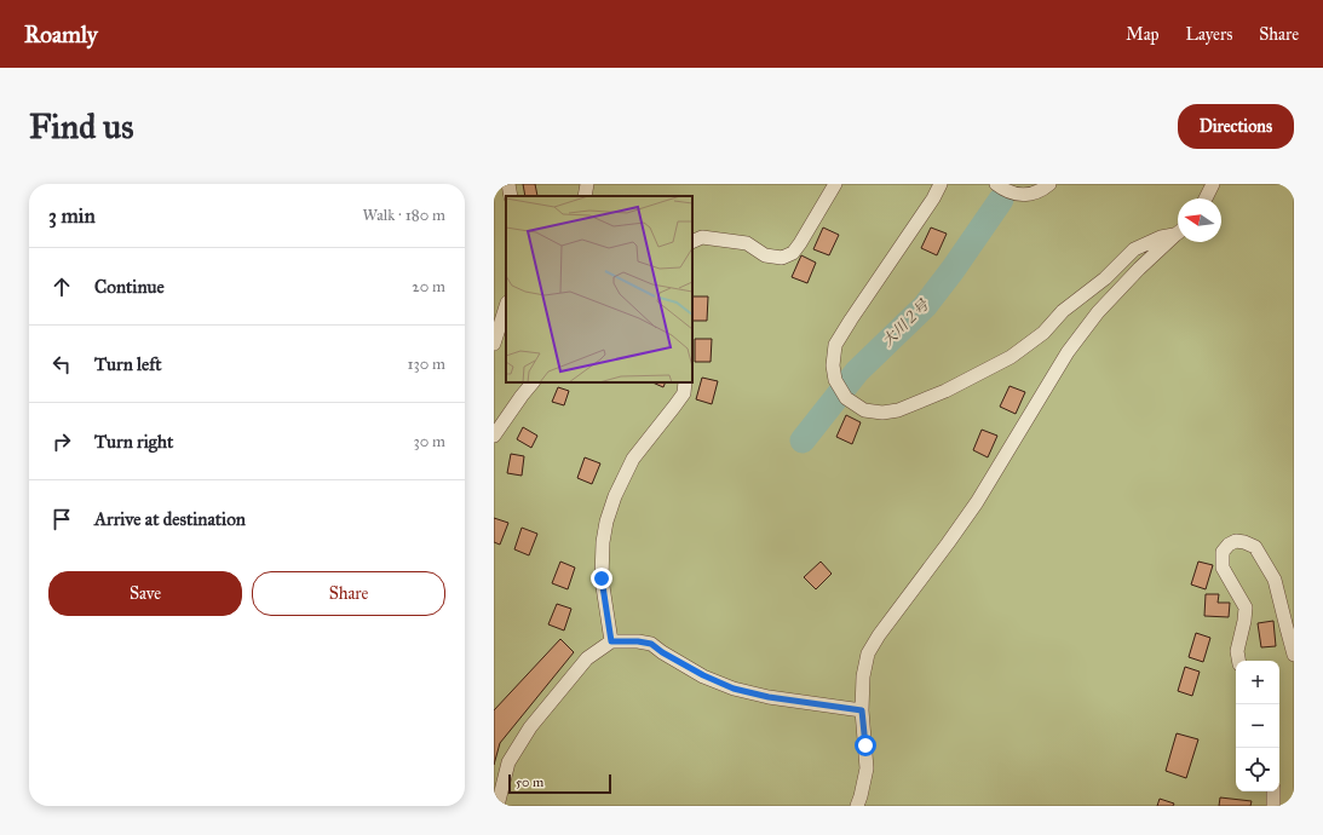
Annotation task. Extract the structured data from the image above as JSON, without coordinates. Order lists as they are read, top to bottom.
{
  "water": ["大川２号"],
  "scale_bar": "50 m",
  "north": "left",
  "page": {
    "header": "Roamly",
    "nav": ["Map", "Layers", "Share"],
    "buttons": [
      "Directions",
      ["Save", "Share"]
    ],
    "title": "Find us",
    "heading": ["3 min", "Walk · 180 m"],
    "list": [
      ["Continue", "20 m"],
      ["Turn left", "130 m"],
      ["Turn right", "30 m"],
      "Arrive at destination"
    ],
    "map_buttons": ["+", "−"],
    "scale": "50 m"
  }
}
